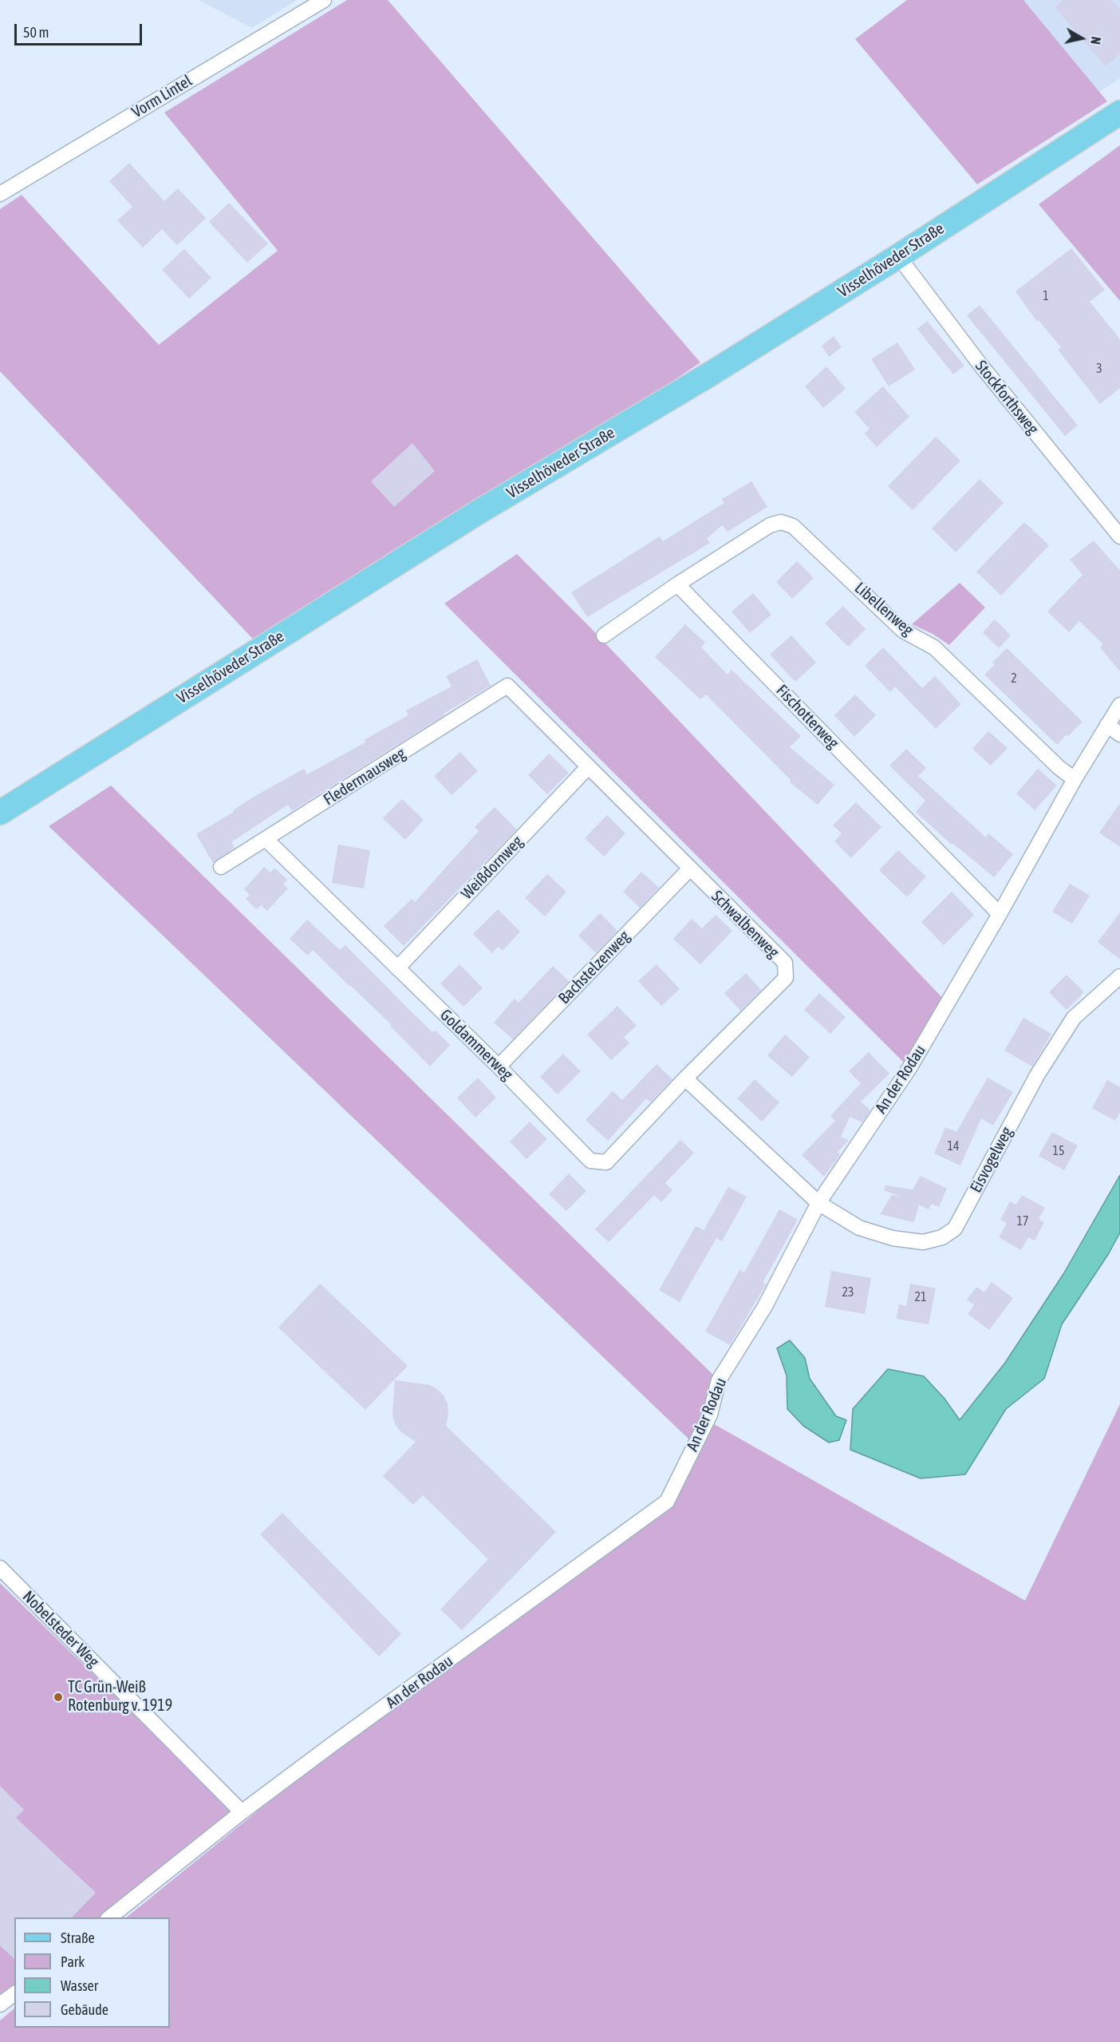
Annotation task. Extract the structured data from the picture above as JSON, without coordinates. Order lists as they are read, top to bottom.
{
  "streets": {
    "main road": ["Visselhöveder Straße"],
    "street": [
      "Vorm Lintel",
      "Stockforthsweg",
      "Libellenweg",
      "Fischotterweg",
      "Fledermausweg",
      "Weißdornweg",
      "Schwalbenweg",
      "Bachstelzenweg",
      "Goldammerweg",
      "An der Rodau",
      "Eisvogelweg",
      "Nobelsteder Weg"
    ]
  },
  "crossings": [
    ["Visselhöveder Straße", "Stockforthsweg"],
    ["Libellenweg", "Fischotterweg"],
    ["Libellenweg", "An der Rodau"],
    ["Fischotterweg", "An der Rodau"],
    ["Fledermausweg", "Schwalbenweg"],
    ["Fledermausweg", "Goldammerweg"],
    ["Weißdornweg", "Schwalbenweg"],
    ["Weißdornweg", "Goldammerweg"],
    ["Schwalbenweg", "Bachstelzenweg"],
    ["Schwalbenweg", "Goldammerweg"],
    ["Bachstelzenweg", "Goldammerweg"],
    ["An der Rodau", "Eisvogelweg"],
    ["An der Rodau", "Nobelsteder Weg"]
  ],
  "places": ["TC Grün-Weiß Rotenburg v. 1919"],
  "house_numbers": [
    "1",
    "3",
    "2",
    "14",
    "15",
    "17",
    "23",
    "21"
  ],
  "legend": [
    "Straße",
    "Park",
    "Wasser",
    "Gebäude"
  ],
  "scale_bar": "50 m",
  "north": "right"
}
